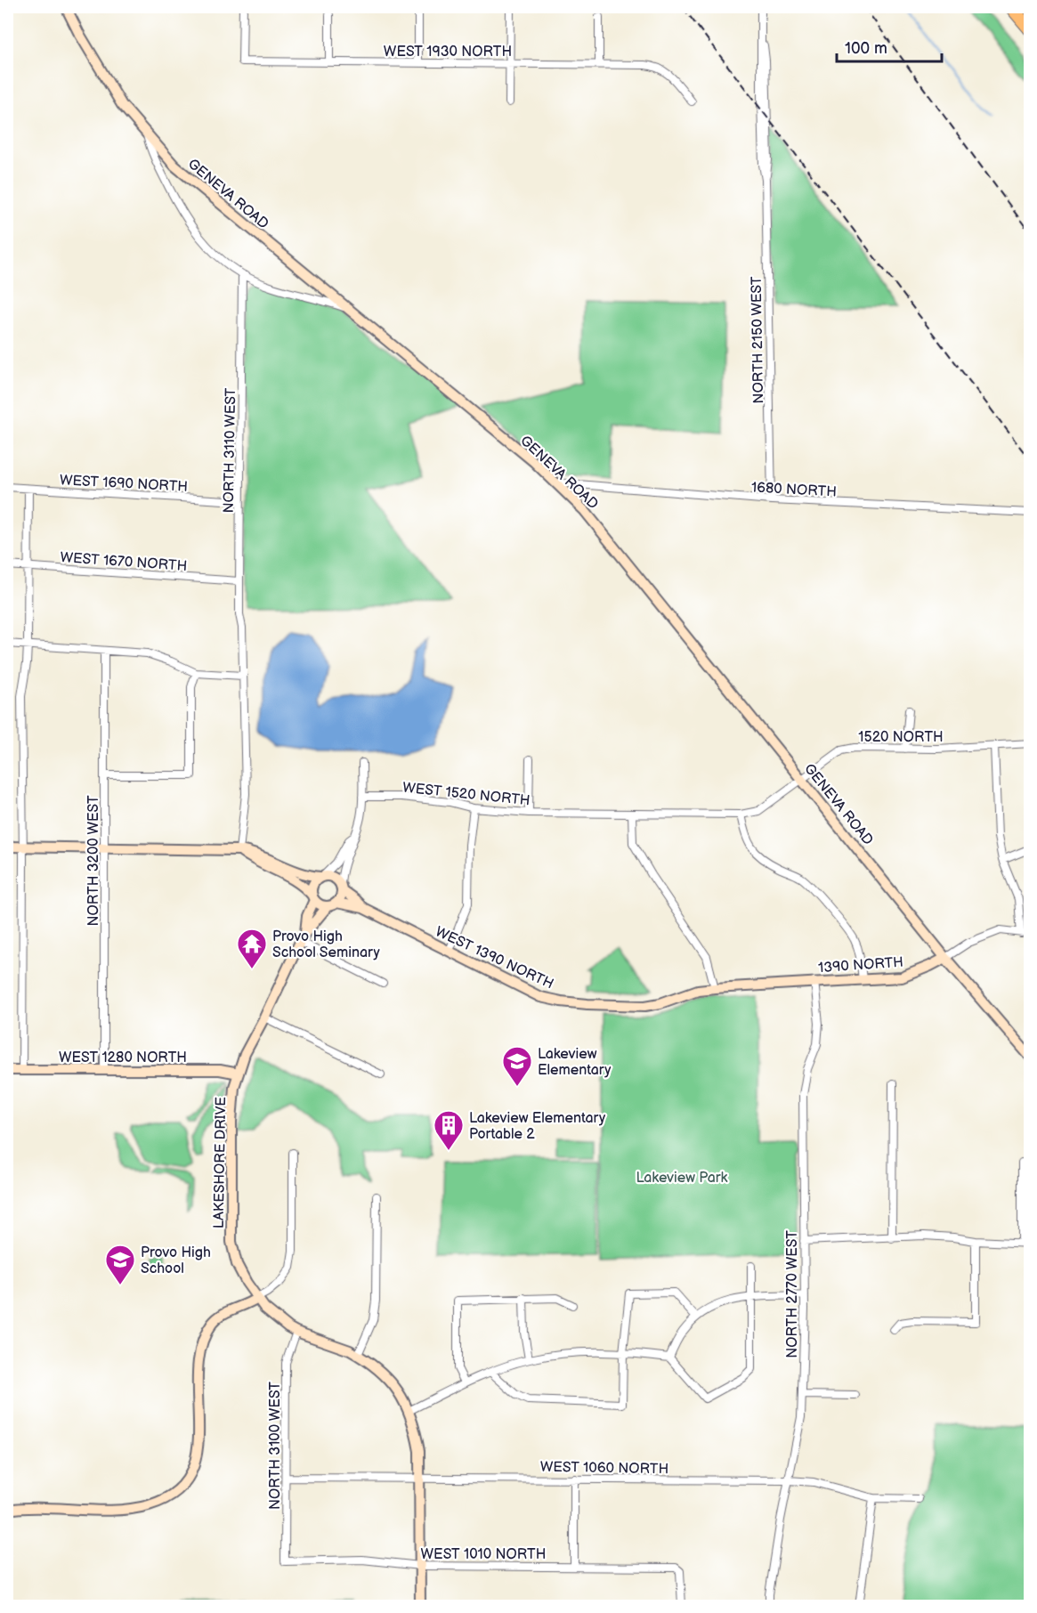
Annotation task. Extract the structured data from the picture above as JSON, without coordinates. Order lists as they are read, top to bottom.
{
  "streets": {
    "street": [
      "WEST 1930 NORTH",
      "GENEVA ROAD",
      "NORTH 2150 WEST",
      "NORTH 3110 WEST",
      "WEST 1690 NORTH",
      "1680 NORTH",
      "WEST 1670 NORTH",
      "1520 NORTH",
      "WEST 1520 NORTH",
      "NORTH 3200 WEST",
      "WEST 1390 NORTH",
      "1390 NORTH",
      "WEST 1280 NORTH",
      "LAKESHORE DRIVE",
      "NORTH 2770 WEST",
      "NORTH 3100 WEST",
      "WEST 1060 NORTH",
      "WEST 1010 NORTH"
    ]
  },
  "crossings": [
    ["GENEVA ROAD", "1680 NORTH"],
    ["GENEVA ROAD", "1520 NORTH"],
    ["GENEVA ROAD", "1390 NORTH"],
    ["NORTH 2150 WEST", "1680 NORTH"],
    ["NORTH 3110 WEST", "WEST 1690 NORTH"],
    ["NORTH 3110 WEST", "WEST 1670 NORTH"],
    ["1520 NORTH", "WEST 1520 NORTH"],
    ["NORTH 3200 WEST", "WEST 1280 NORTH"],
    ["WEST 1390 NORTH", "1390 NORTH"],
    ["WEST 1390 NORTH", "LAKESHORE DRIVE"],
    ["1390 NORTH", "NORTH 2770 WEST"],
    ["WEST 1280 NORTH", "LAKESHORE DRIVE"],
    ["LAKESHORE DRIVE", "NORTH 3100 WEST"],
    ["LAKESHORE DRIVE", "WEST 1060 NORTH"],
    ["LAKESHORE DRIVE", "WEST 1010 NORTH"],
    ["NORTH 2770 WEST", "WEST 1060 NORTH"],
    ["NORTH 3100 WEST", "WEST 1060 NORTH"],
    ["NORTH 3100 WEST", "WEST 1010 NORTH"]
  ],
  "parks": ["Lakeview Park"],
  "places": {
    "temple": ["Provo High School Seminary"],
    "school or university": ["Lakeview Elementary", "Provo High School"],
    "building": ["Lakeview Elementary Portable 2"]
  },
  "scale_bar": "100 m"
}
